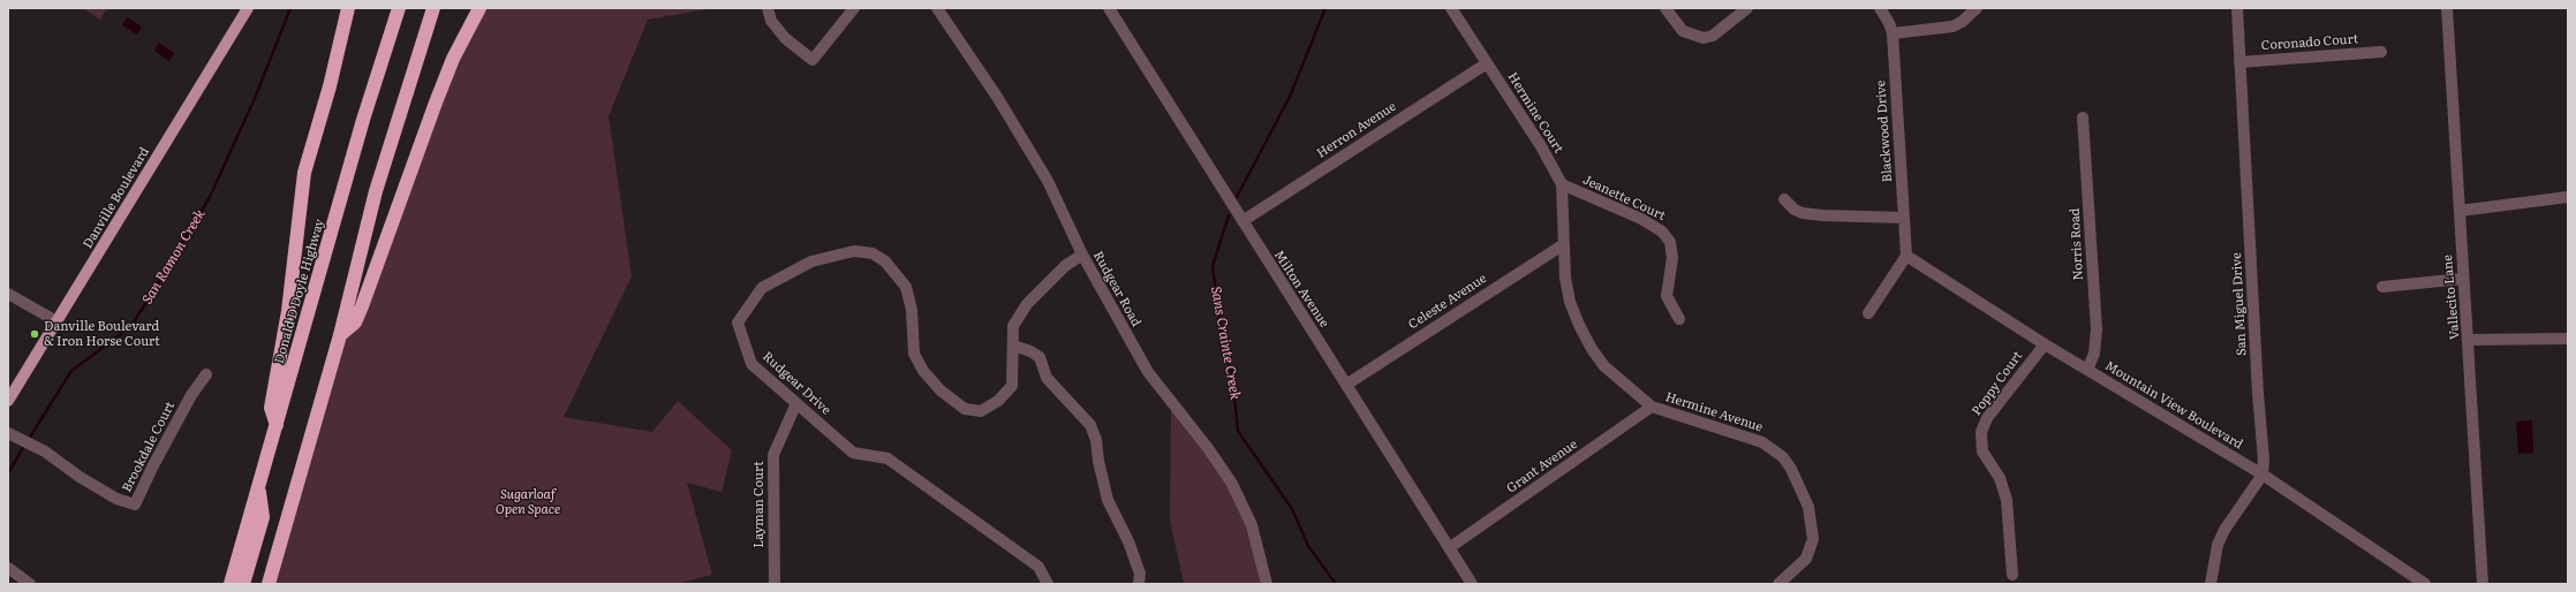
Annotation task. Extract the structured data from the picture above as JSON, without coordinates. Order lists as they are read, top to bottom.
{
  "streets": {
    "highway": ["Donald D Doyle Highway"],
    "main road": ["Danville Boulevard"],
    "street": [
      "Coronado Court",
      "Hermine Court",
      "Herron Avenue",
      "Blackwood Drive",
      "Jeanette Court",
      "Norris Road",
      "Rudgear Road",
      "Milton Avenue",
      "Vallecito Lane",
      "Celeste Avenue",
      "San Miguel Drive",
      "Rudgear Drive",
      "Poppy Court",
      "Mountain View Boulevard",
      "Hermine Avenue",
      "Brookdale Court",
      "Grant Avenue",
      "Layman Court"
    ]
  },
  "crossings": [
    ["Coronado Court", "San Miguel Drive"],
    ["Hermine Court", "Herron Avenue"],
    ["Hermine Court", "Jeanette Court"],
    ["Hermine Court", "Celeste Avenue"],
    ["Hermine Court", "Hermine Avenue"],
    ["Herron Avenue", "Milton Avenue"],
    ["Blackwood Drive", "Mountain View Boulevard"],
    ["Norris Road", "Mountain View Boulevard"],
    ["Rudgear Road", "Rudgear Drive"],
    ["Milton Avenue", "Celeste Avenue"],
    ["Milton Avenue", "Grant Avenue"],
    ["Celeste Avenue", "Hermine Avenue"],
    ["San Miguel Drive", "Mountain View Boulevard"],
    ["Rudgear Drive", "Layman Court"],
    ["Poppy Court", "Mountain View Boulevard"],
    ["Hermine Avenue", "Grant Avenue"]
  ],
  "water": ["San Ramon Creek", "Sans Crainte Creek"],
  "parks": ["Sugarloaf Open Space"],
  "places": ["Danville Boulevard & Iron Horse Court"]
}
